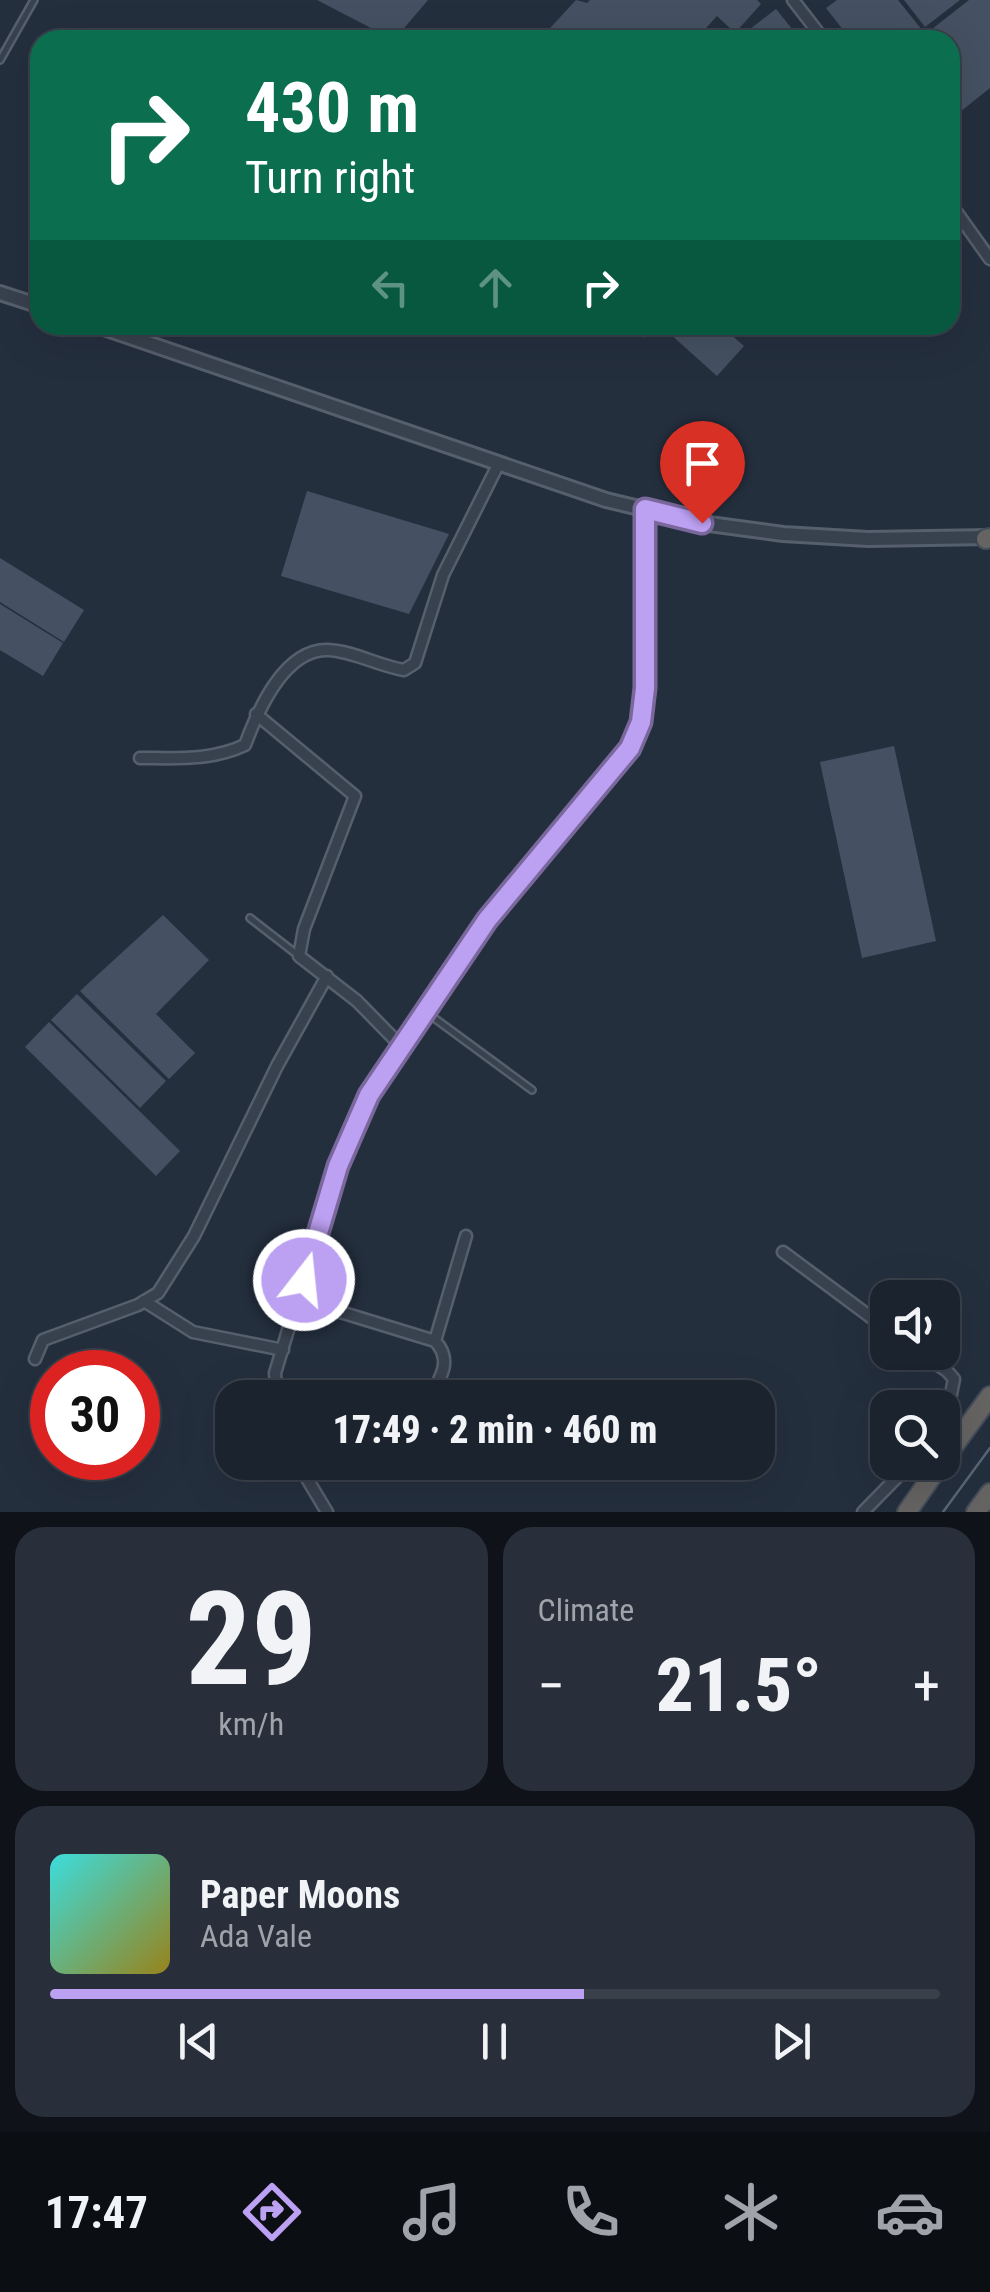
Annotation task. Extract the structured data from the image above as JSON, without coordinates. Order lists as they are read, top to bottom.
{
  "page": {
    "turn": ["430 m", "Turn right"],
    "limit": "30",
    "trip": "17:49 · 2 min · 460 m",
    "tile": [
      ["29", "km/h"],
      "Climate"
    ],
    "heat": ["−", "21.5°", "+"],
    "song": ["Paper Moons", "Ada Vale"],
    "tabs": "17:47"
  }
}
